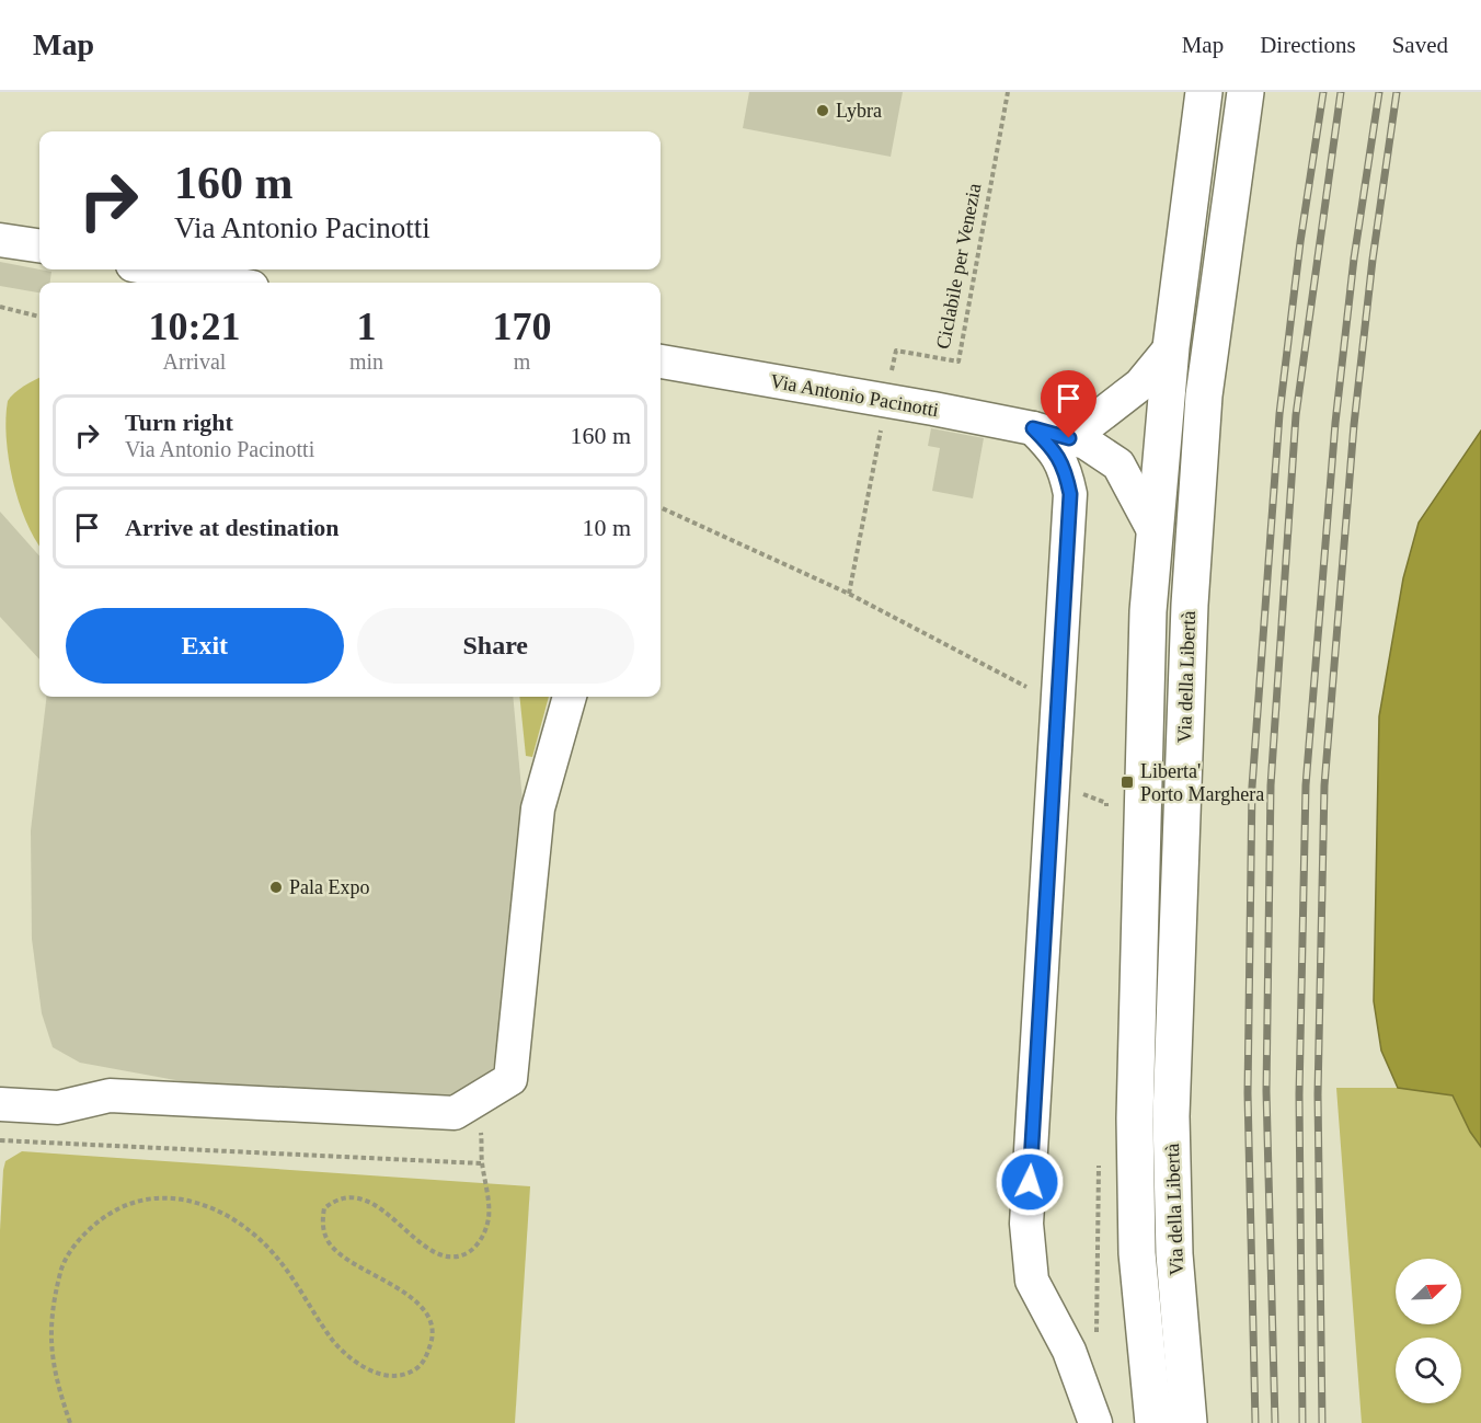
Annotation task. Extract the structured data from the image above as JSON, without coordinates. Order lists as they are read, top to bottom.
{
  "streets": {
    "highway": ["Via della Libertà"],
    "street": ["Via Antonio Pacinotti"],
    "path": ["Ciclabile per Venezia"]
  },
  "crossings": [
    ["Ciclabile per Venezia", "Via Antonio Pacinotti"],
    ["Via Antonio Pacinotti", "Via della Libertà"]
  ],
  "places": {
    "other": ["Lybra", "Pala Expo"],
    "transit": ["Liberta' Porto Marghera"]
  },
  "north": "top right",
  "page": {
    "header": "Map",
    "nav": ["Map", "Directions", "Saved"],
    "turn": ["160 m", "Via Antonio Pacinotti"],
    "eta": [
      "10:21",
      "Arrival",
      "1",
      "min",
      "170",
      "m"
    ],
    "list": [
      {
        "name": "Turn right",
        "note": "Via Antonio Pacinotti",
        "value": "160 m"
      },
      {
        "name": "Arrive at destination",
        "value": "10 m"
      }
    ],
    "buttons": ["Exit", "Share"]
  }
}
